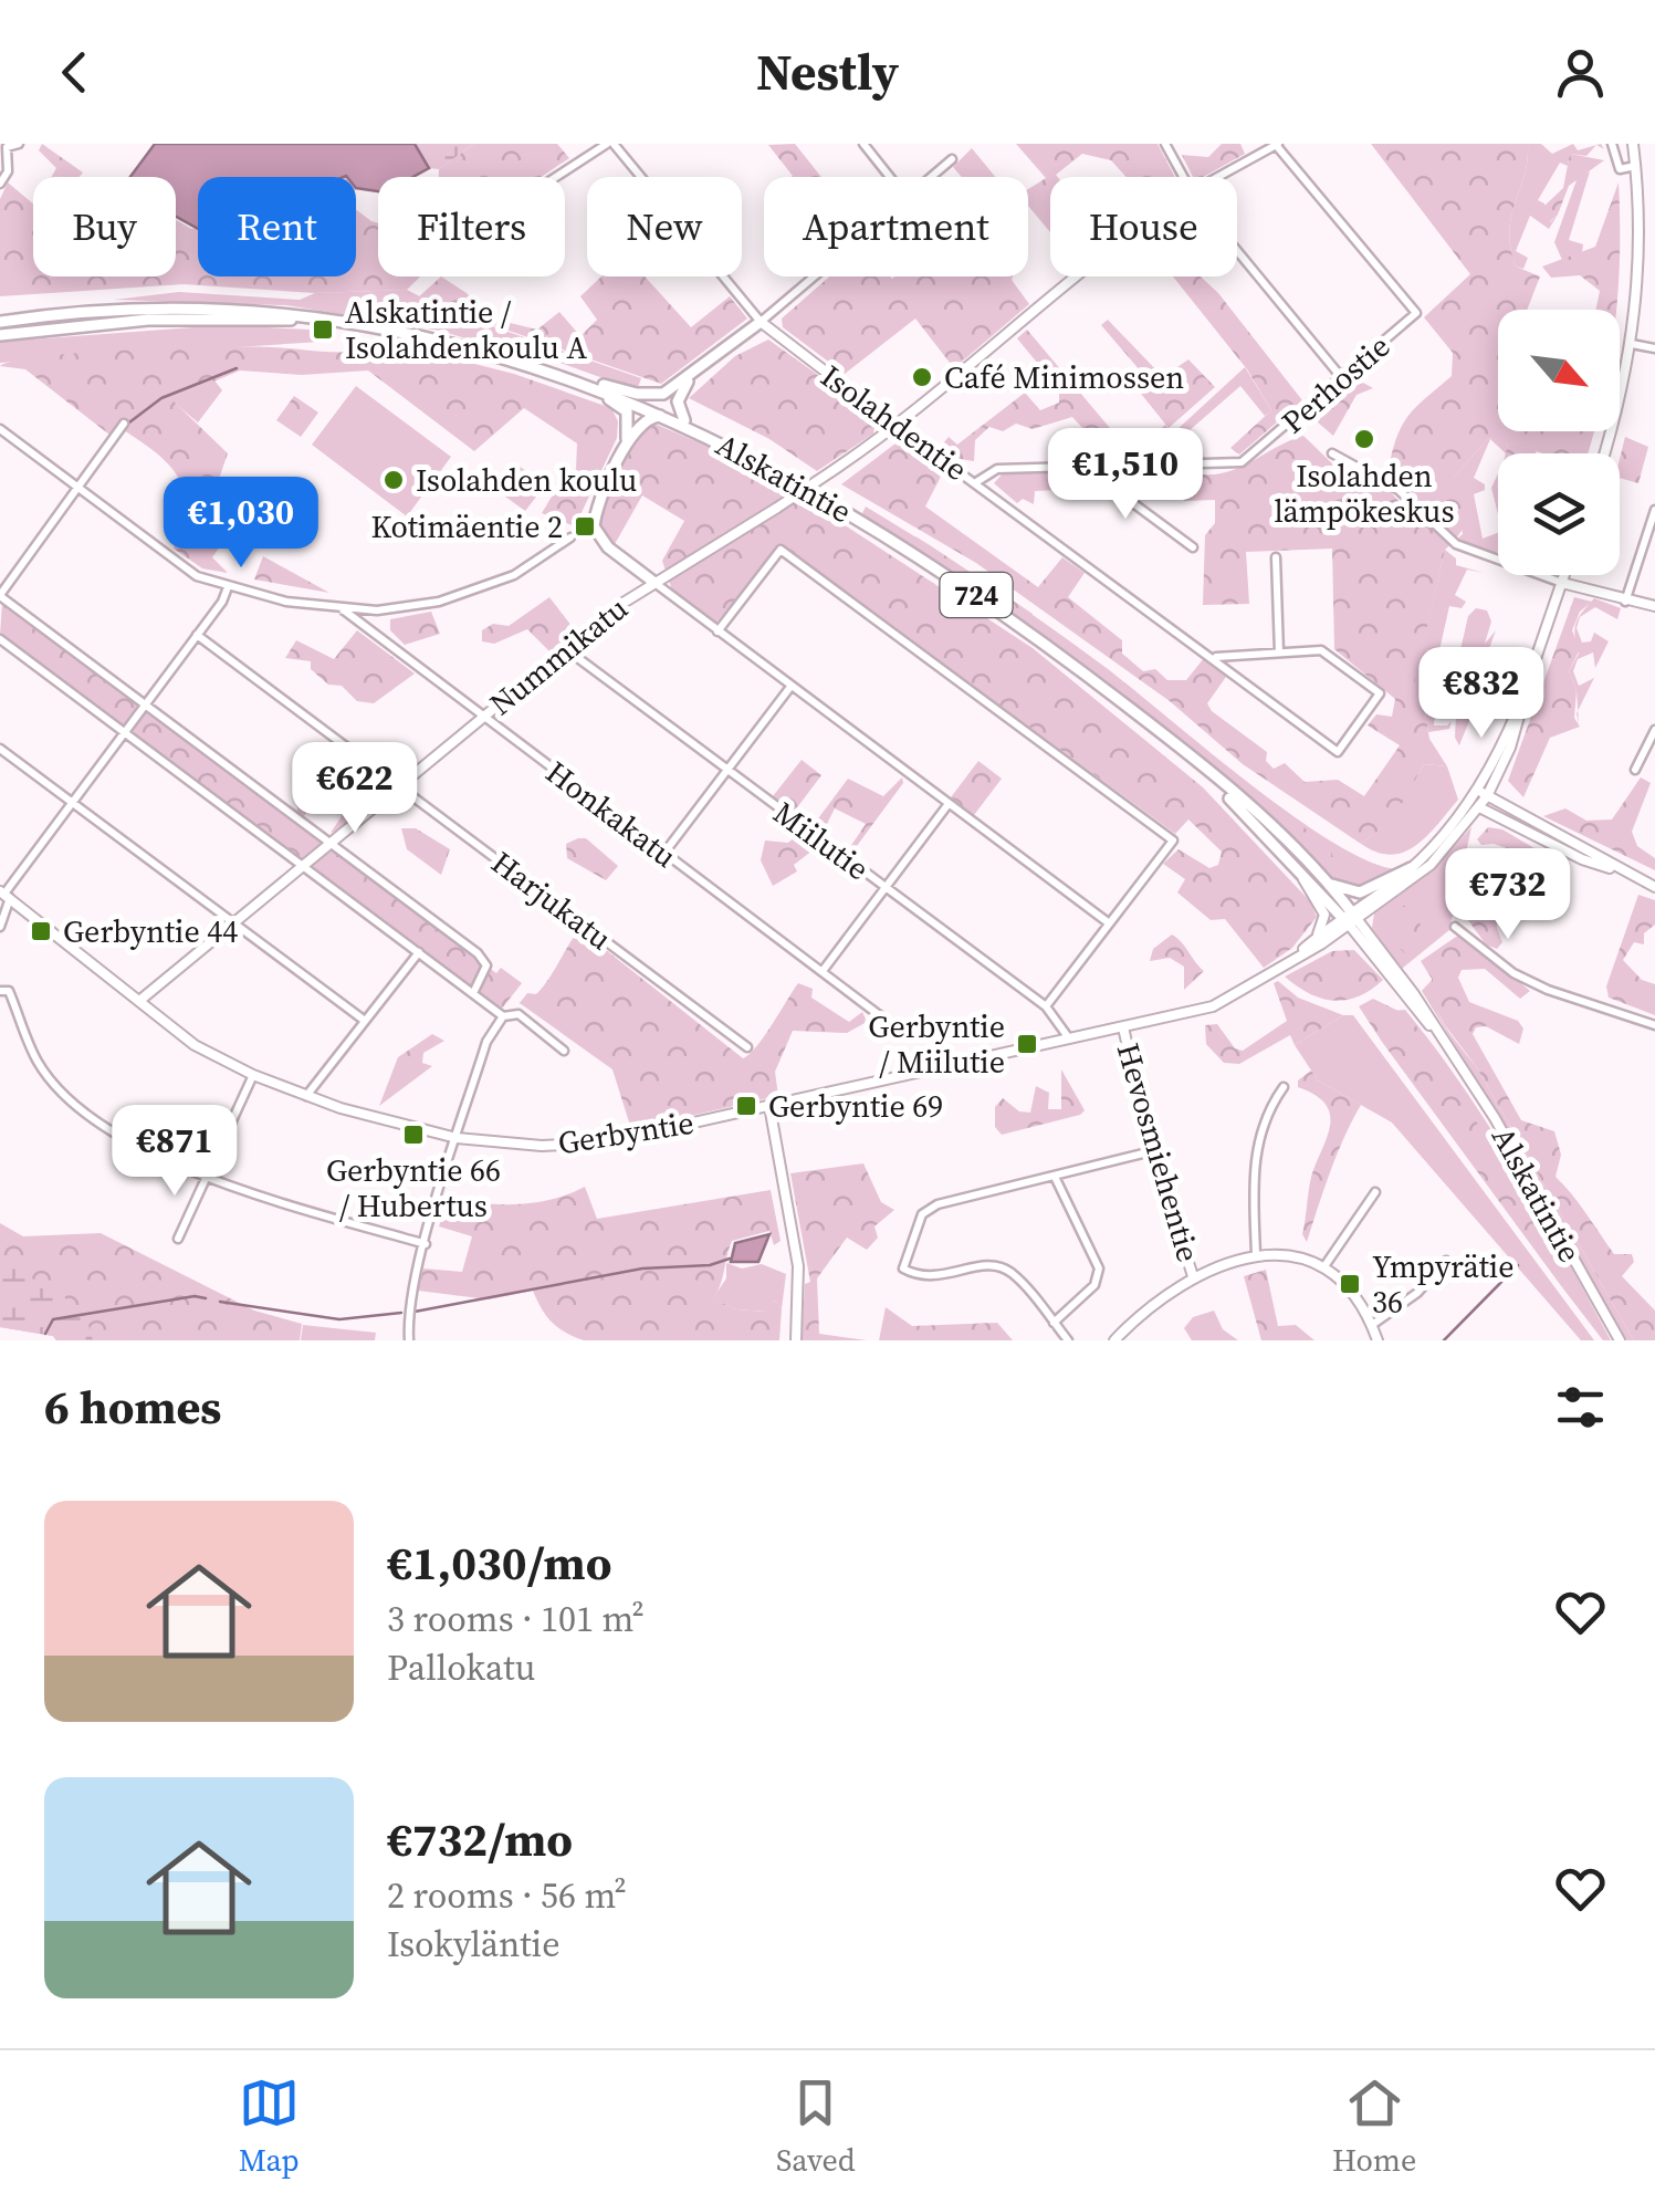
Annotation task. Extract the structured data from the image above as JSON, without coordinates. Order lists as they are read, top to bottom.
{
  "streets": {
    "main road": [
      "Isolahdentie",
      "Alskatintie",
      "724",
      "Nummikatu",
      "Gerbyntie",
      "Hevosmiehentie"
    ],
    "street": [
      "Perhostie",
      "Honkakatu",
      "Miilutie",
      "Harjukatu"
    ]
  },
  "crossings": [
    ["Perhostie", "Isolahdentie"],
    ["Isolahdentie", "Nummikatu"],
    ["Alskatintie", "Gerbyntie"],
    ["Nummikatu", "Honkakatu"],
    ["Nummikatu", "Miilutie"],
    ["Nummikatu", "Harjukatu"],
    ["Nummikatu", "Gerbyntie"],
    ["Miilutie", "Gerbyntie"],
    ["Gerbyntie", "Hevosmiehentie"]
  ],
  "places": {
    "transit": [
      "Alskatintie / Isolahdenkoulu A",
      "Kotimäentie 2",
      "Gerbyntie 44",
      "Gerbyntie / Miilutie",
      "Gerbyntie 69",
      "Gerbyntie 66 / Hubertus",
      "Ympyrätie 36"
    ],
    "other": ["Café Minimossen", "Isolahden lämpökeskus", "Isolahden koulu"]
  },
  "north": "bottom right",
  "page": {
    "header": "Nestly",
    "chip": [
      "Buy",
      "Rent",
      "Filters",
      "New",
      "Apartment",
      "House"
    ],
    "price": [
      "€1,510",
      "€1,030",
      "€832",
      "€622",
      "€732",
      "€871"
    ],
    "heading": "6 homes",
    "list": [
      {
        "name": "€1,030/mo",
        "note": "3 rooms · 101 m² · Pallokatu"
      },
      {
        "name": "€732/mo",
        "note": "2 rooms · 56 m² · Isokyläntie"
      }
    ],
    "tabs": ["Map", "Saved", "Home"]
  }
}
